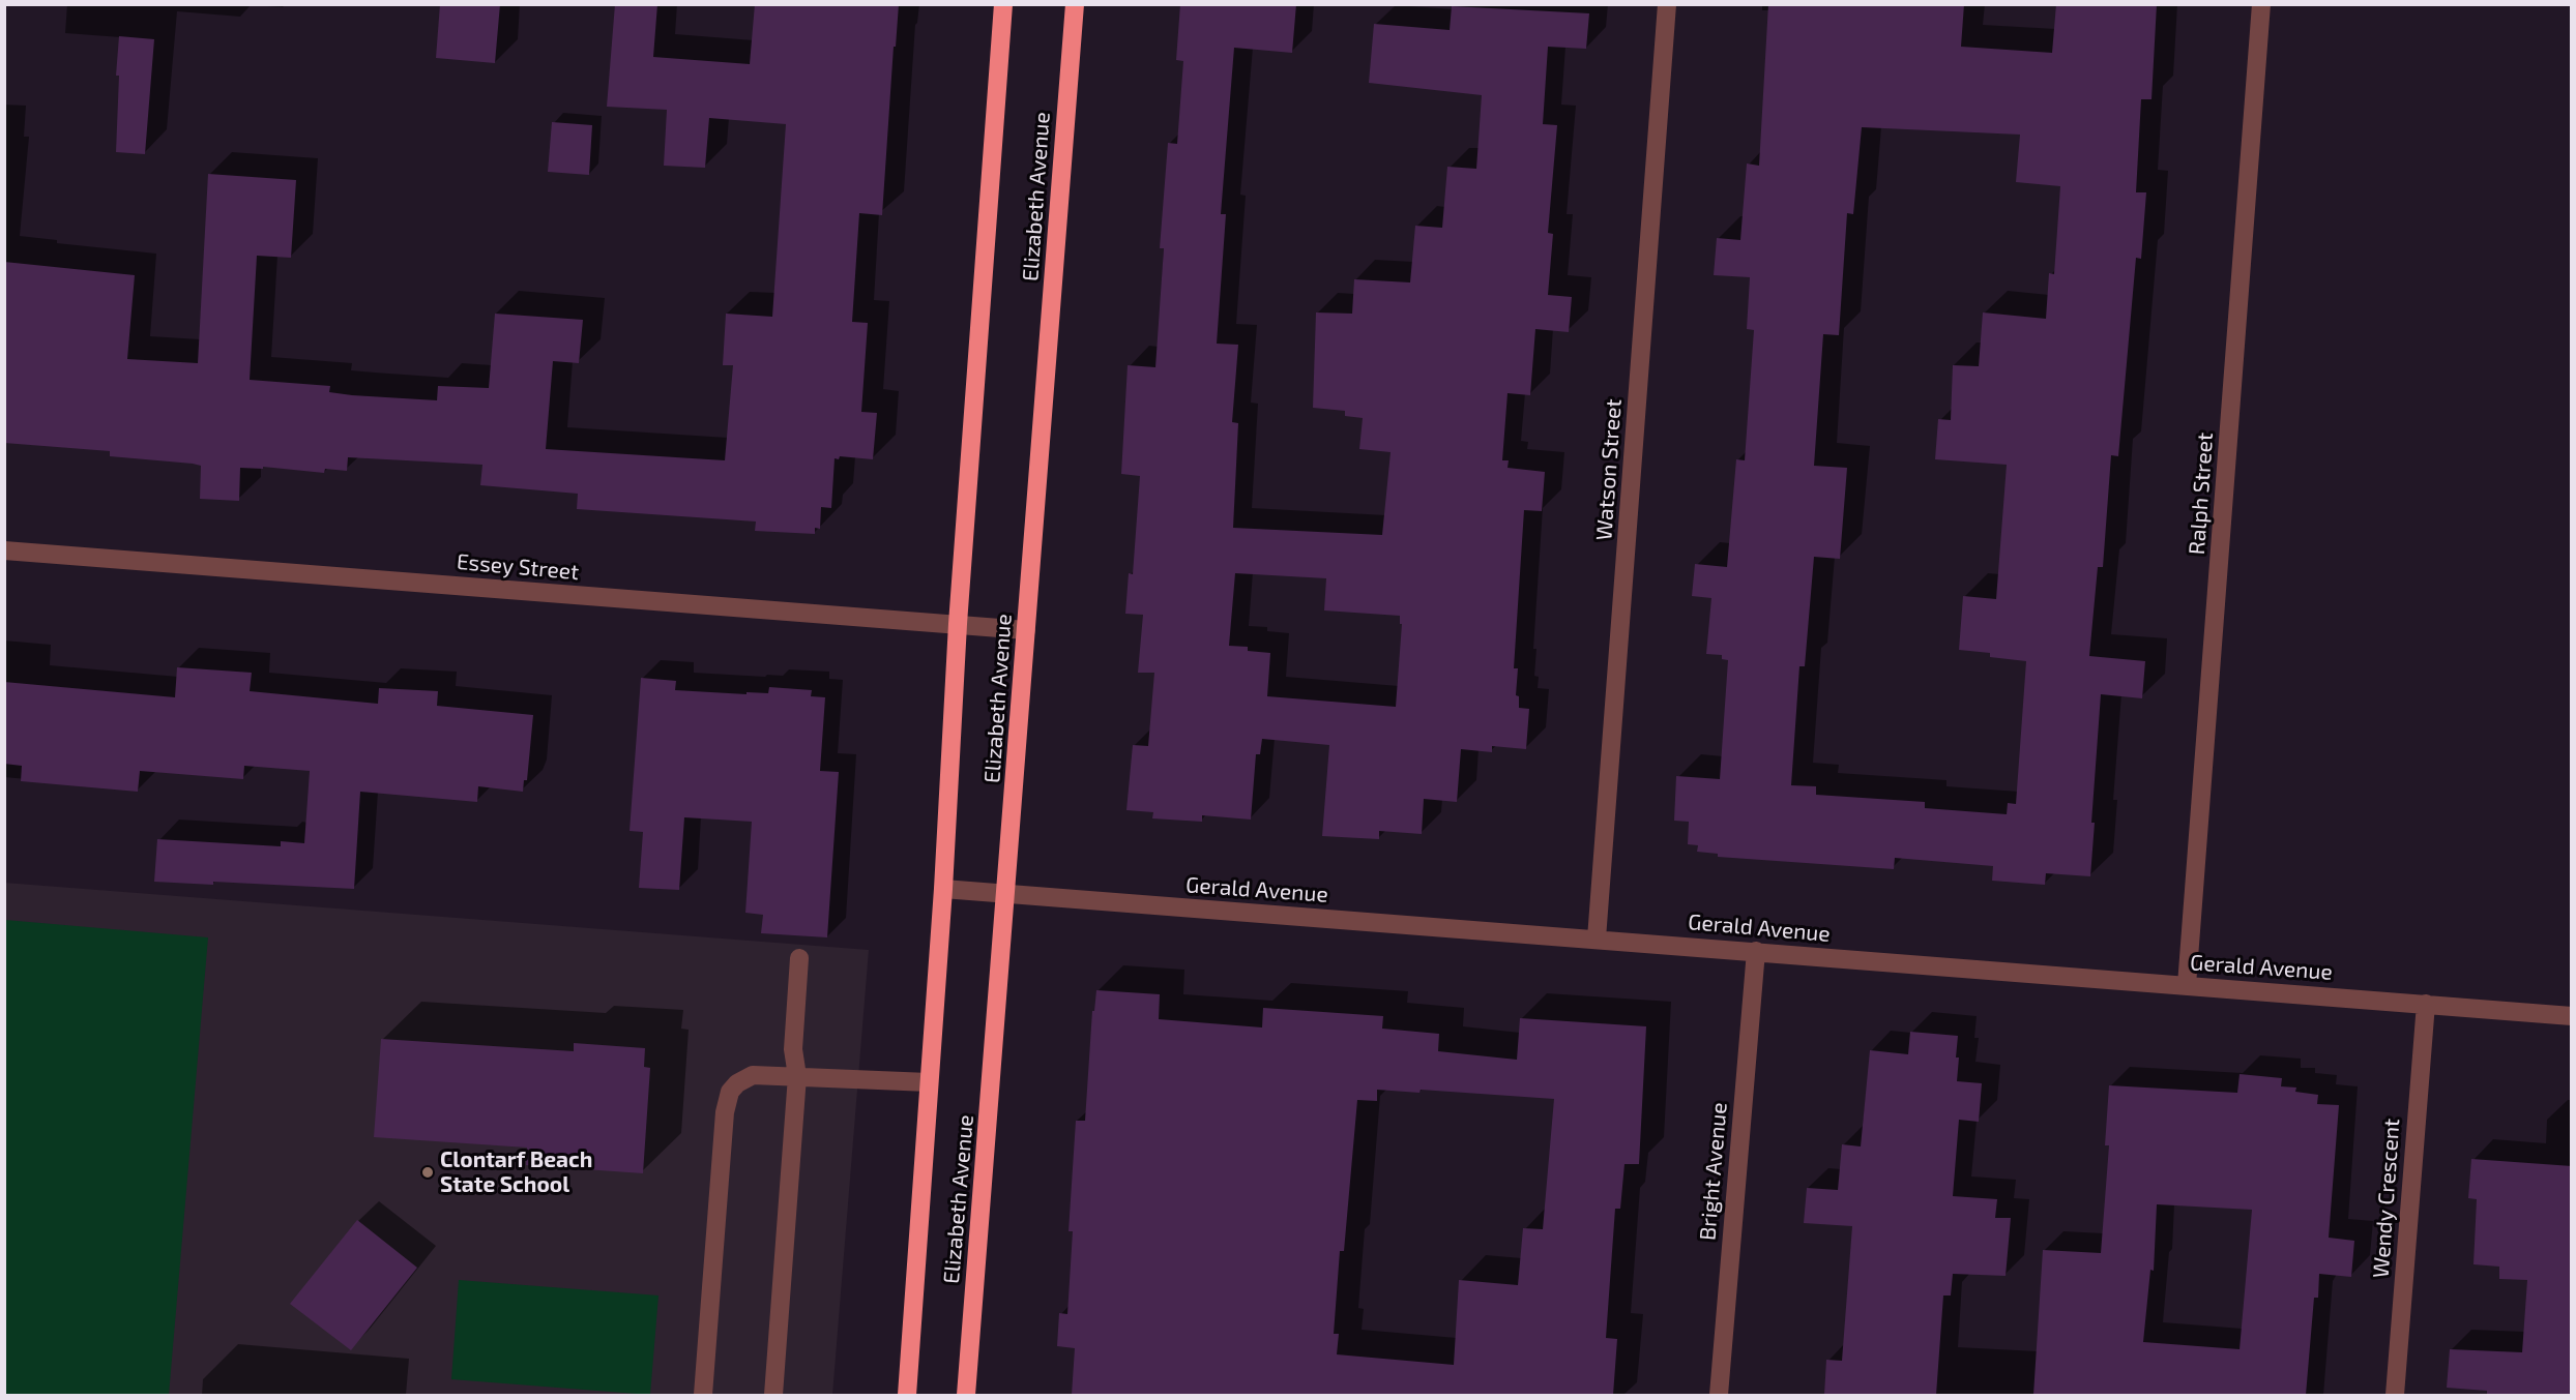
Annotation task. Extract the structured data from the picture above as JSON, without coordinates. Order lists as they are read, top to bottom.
{
  "streets": {
    "highway": ["Elizabeth Avenue"],
    "street": [
      "Watson Street",
      "Ralph Street",
      "Essey Street",
      "Gerald Avenue",
      "Bright Avenue",
      "Wendy Crescent"
    ]
  },
  "crossings": [
    ["Elizabeth Avenue", "Essey Street"],
    ["Elizabeth Avenue", "Gerald Avenue"],
    ["Watson Street", "Gerald Avenue"],
    ["Ralph Street", "Gerald Avenue"],
    ["Gerald Avenue", "Bright Avenue"],
    ["Gerald Avenue", "Wendy Crescent"]
  ],
  "places": ["Clontarf Beach State School"]
}
